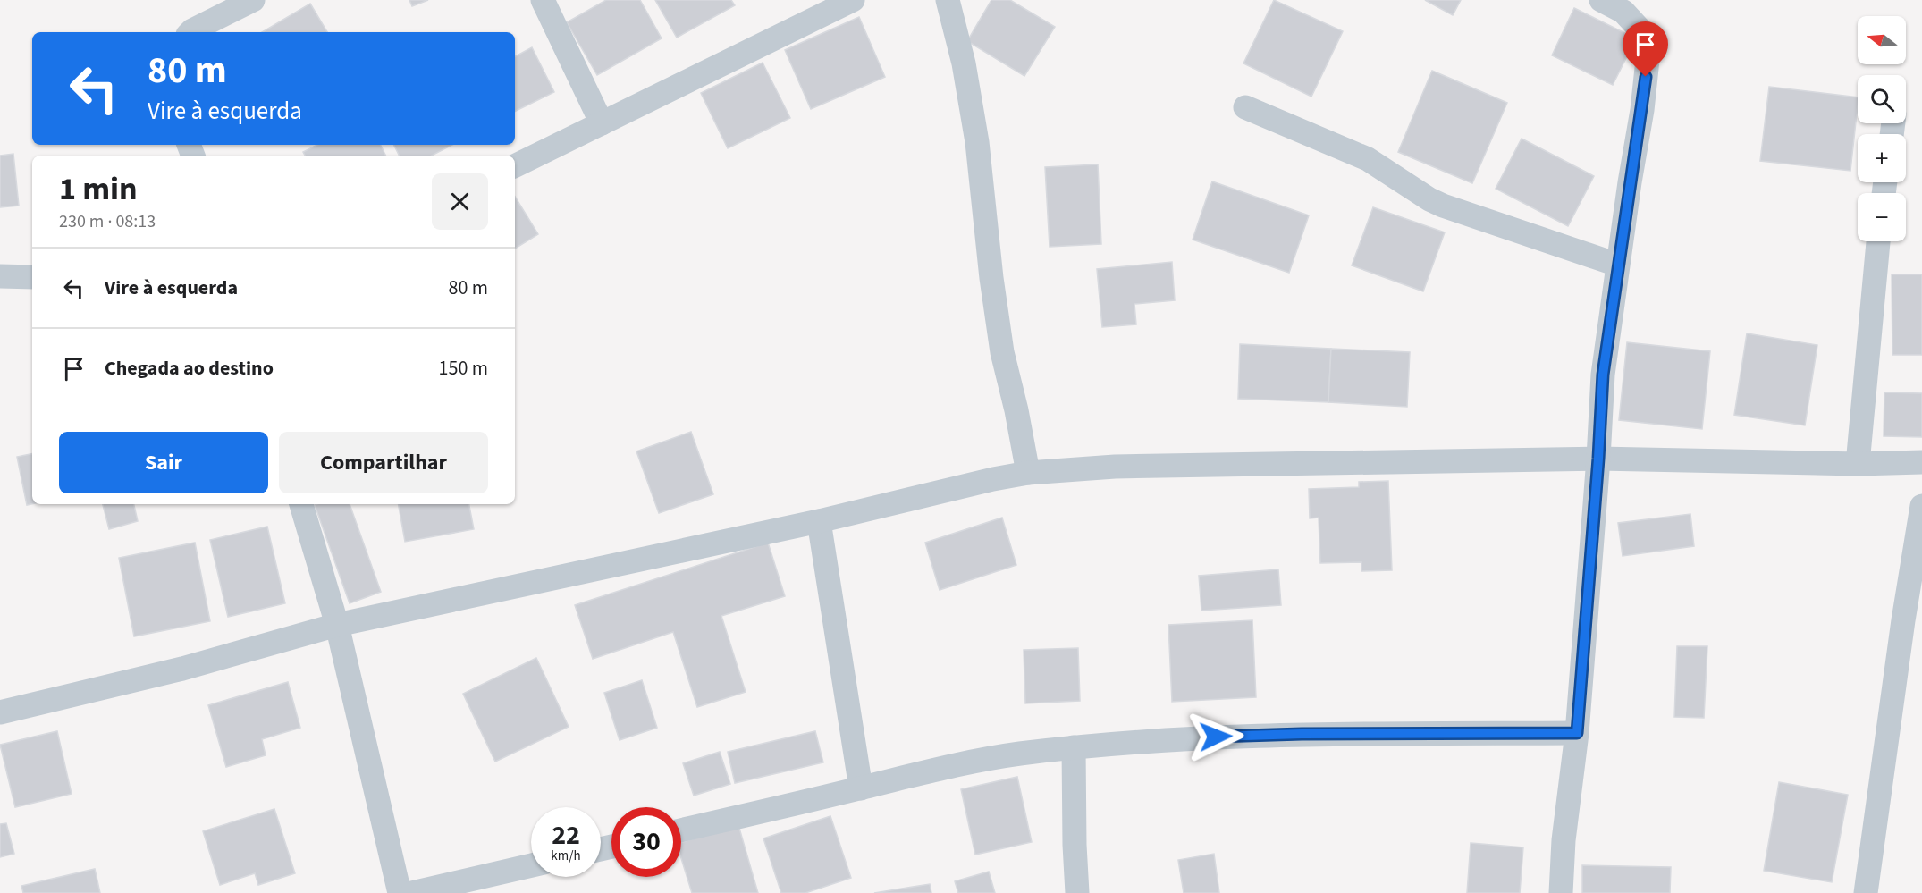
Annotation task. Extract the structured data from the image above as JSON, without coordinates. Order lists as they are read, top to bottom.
{
  "north": "left",
  "page": {
    "map_buttons": ["+", "−"],
    "turn": ["80 m", "Vire à esquerda"],
    "heading": ["1 min", "230 m · 08:13"],
    "list": [
      {
        "name": "Vire à esquerda",
        "value": "80 m"
      },
      {
        "name": "Chegada ao destino",
        "value": "150 m"
      }
    ],
    "buttons": ["Sair", "Compartilhar"],
    "speed": "22 km/h",
    "limit": "30"
  }
}
